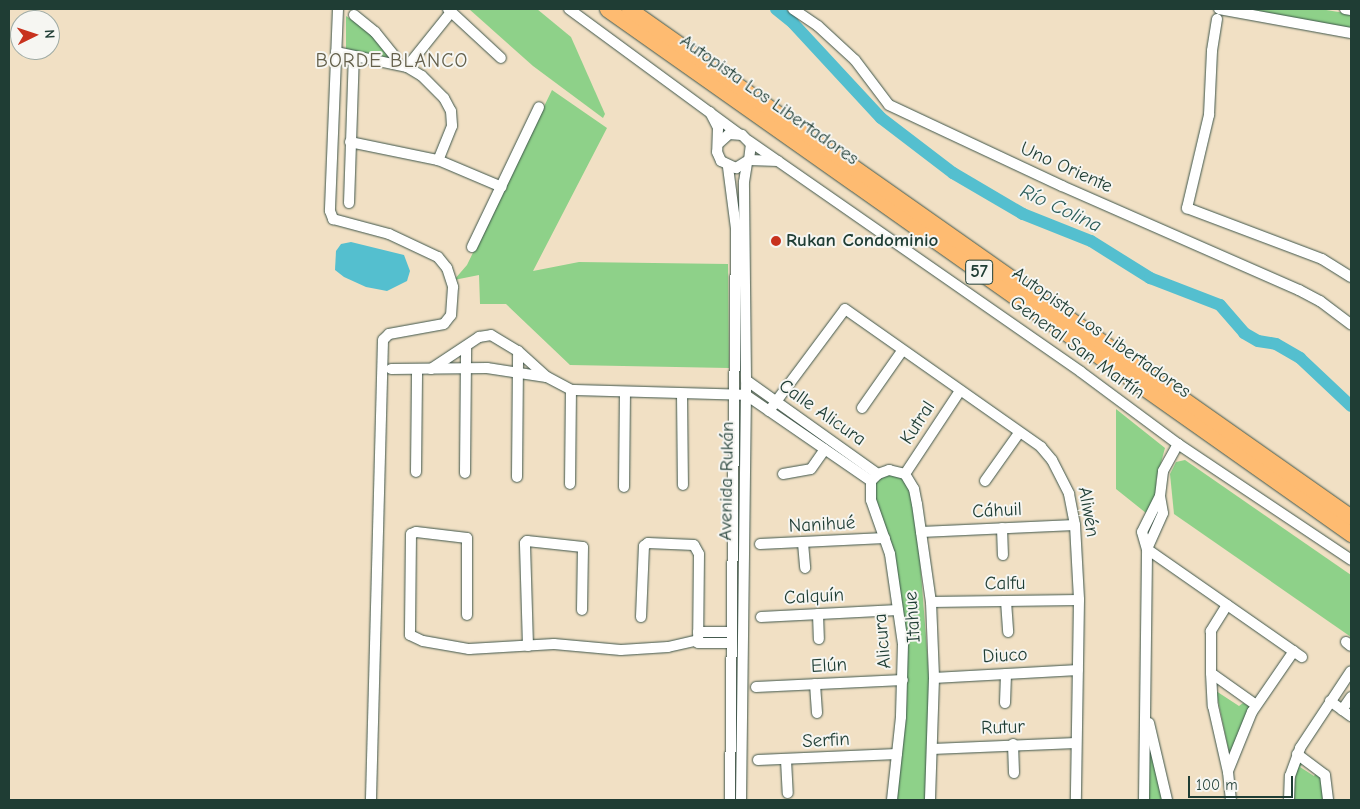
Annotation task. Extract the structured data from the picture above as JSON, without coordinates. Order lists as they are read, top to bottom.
{
  "streets": {
    "highway": ["Autopista Los Libertadores", "57"],
    "street": [
      "Uno Oriente",
      "General San Martín",
      "Calle Alicura",
      "Kutral",
      "Avenida Rukán",
      "Cáhuil",
      "Aliwén",
      "Nanihué",
      "Calfu",
      "Calquín",
      "Itahue",
      "Alicura",
      "Diuco",
      "Elún",
      "Rutur",
      "Serfin"
    ]
  },
  "crossings": [
    ["General San Martín", "Avenida Rukán"],
    ["Calle Alicura", "Avenida Rukán"],
    ["Calle Alicura", "Aliwén"],
    ["Calle Alicura", "Alicura"],
    ["Kutral", "Aliwén"],
    ["Kutral", "Itahue"],
    ["Cáhuil", "Aliwén"],
    ["Cáhuil", "Itahue"],
    ["Aliwén", "Calfu"],
    ["Aliwén", "Diuco"],
    ["Aliwén", "Rutur"],
    ["Nanihué", "Alicura"],
    ["Calfu", "Itahue"],
    ["Calquín", "Alicura"],
    ["Itahue", "Diuco"],
    ["Itahue", "Rutur"],
    ["Alicura", "Elún"],
    ["Alicura", "Serfin"]
  ],
  "districts": ["BORDE BLANCO"],
  "water": ["Río Colina"],
  "places": ["Rukan Condominio"],
  "scale_bar": "100 m",
  "north": "right"
}
